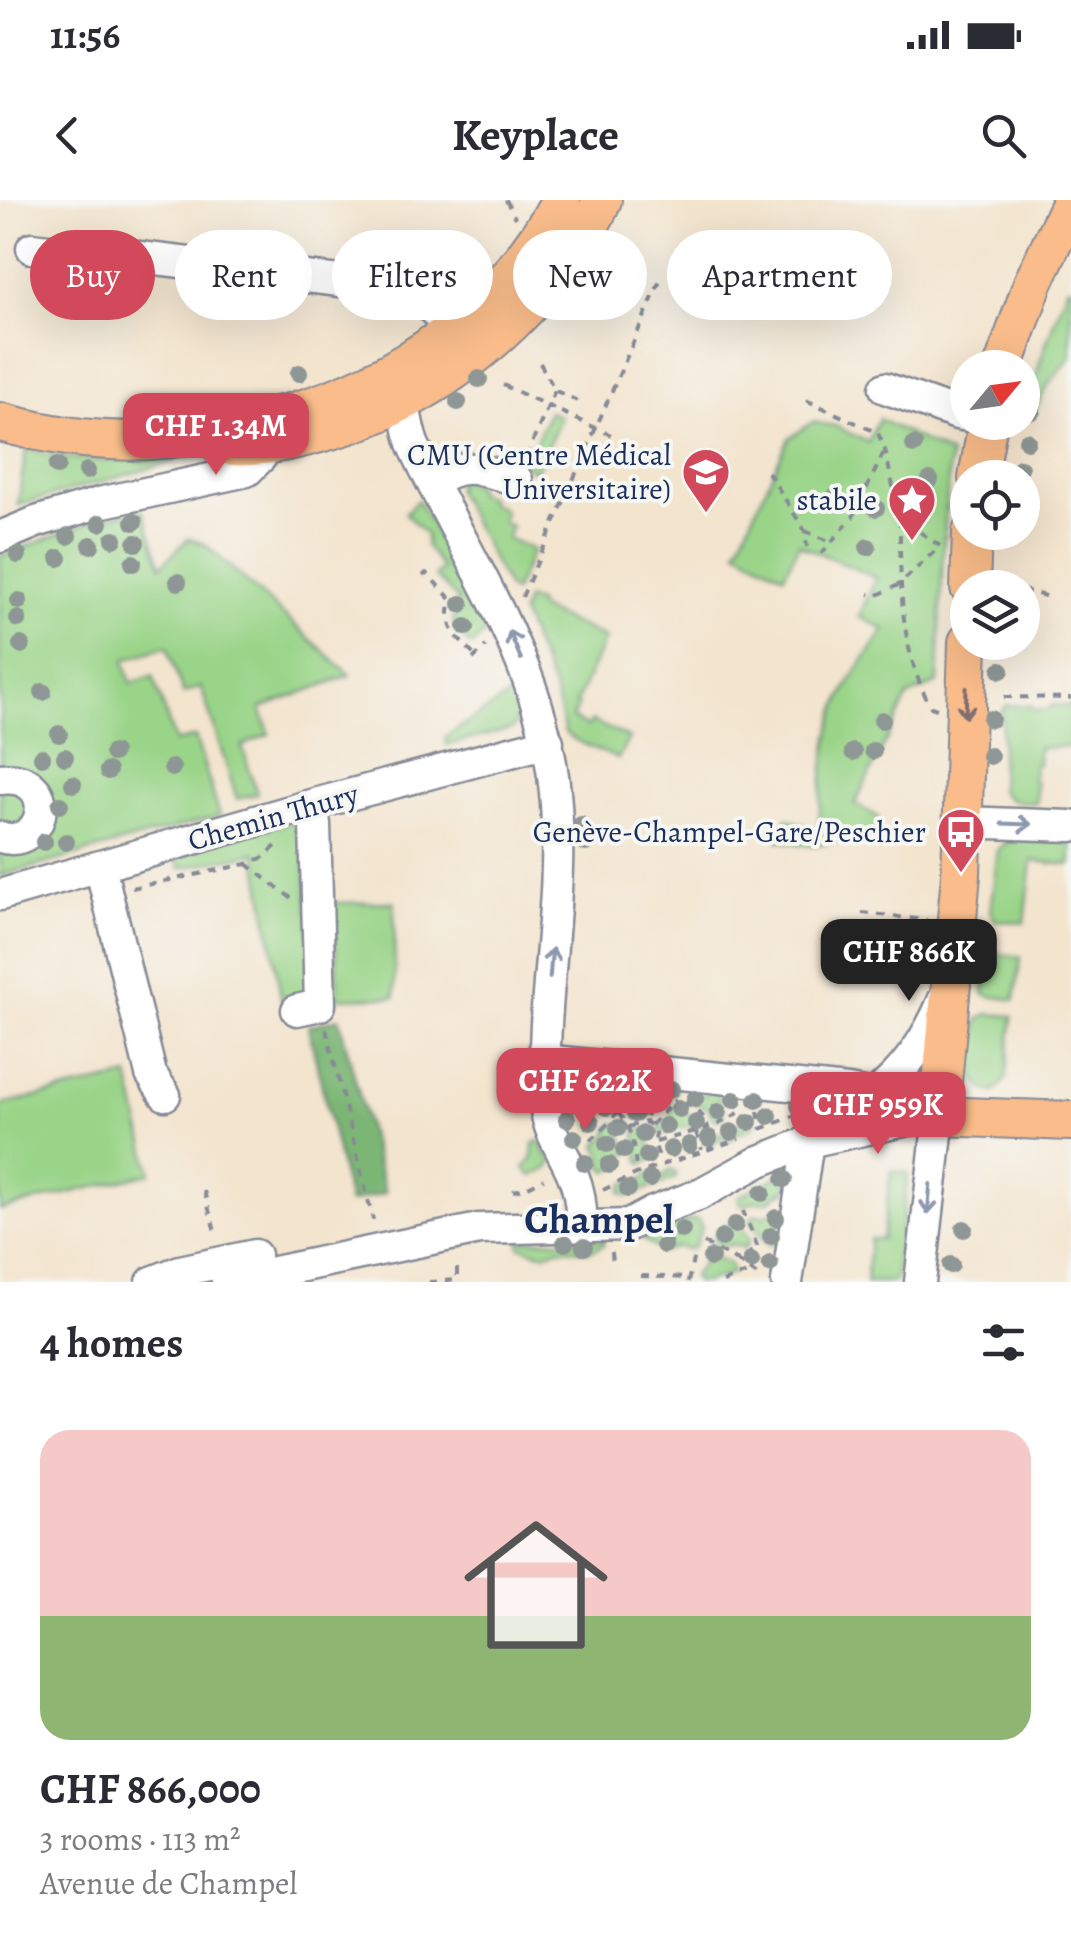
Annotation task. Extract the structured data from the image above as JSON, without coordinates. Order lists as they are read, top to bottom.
{
  "streets": {
    "street": ["Chemin Thury"]
  },
  "districts": ["Champel"],
  "places": {
    "school or university": ["CMU (Centre Médical Universitaire)"],
    "place": ["stabile"],
    "bus stop": ["Genève-Champel-Gare/Peschier"]
  },
  "north": "top right",
  "page": {
    "status": "11:56",
    "header": "Keyplace",
    "chip": [
      "Buy",
      "Rent",
      "Filters",
      "New",
      "Apartment"
    ],
    "price": [
      "CHF 1.34M",
      "CHF 866K",
      "CHF 622K",
      "CHF 959K"
    ],
    "heading": "4 homes",
    "list": [
      {
        "name": "CHF 866,000",
        "note": "3 rooms · 113 m² · Avenue de Champel"
      }
    ]
  }
}
